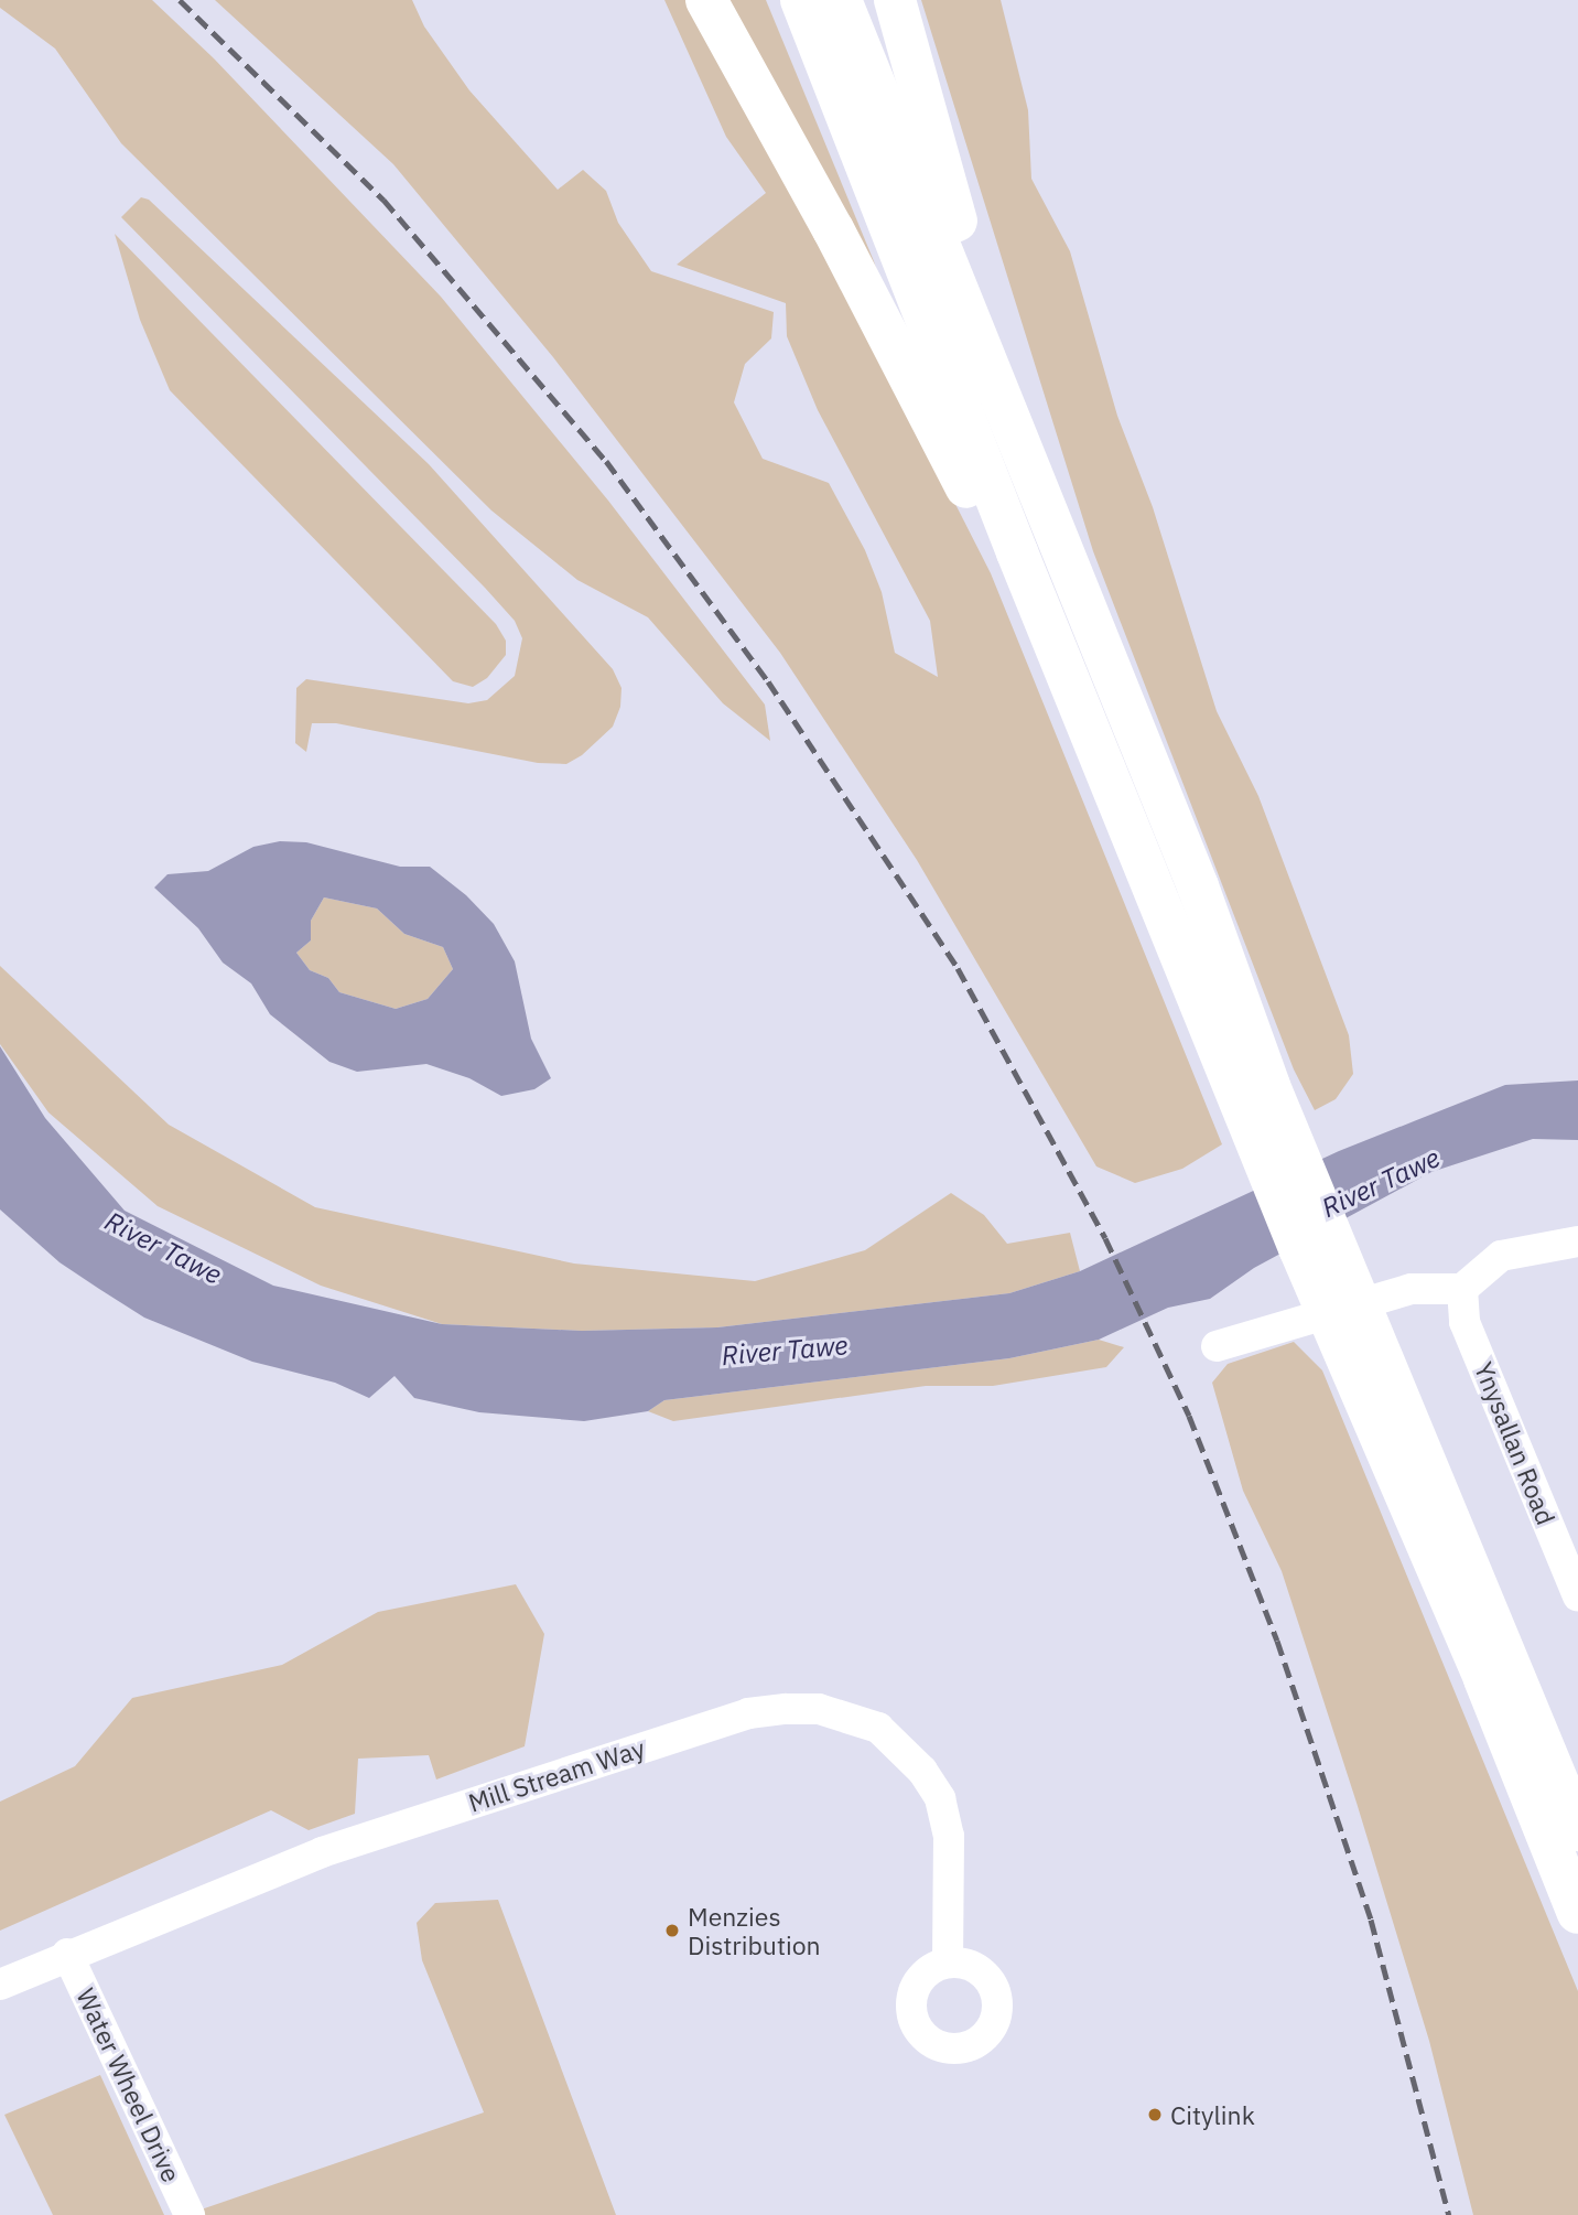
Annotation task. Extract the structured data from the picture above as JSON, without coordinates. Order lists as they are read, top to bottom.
{
  "streets": {
    "street": ["Ynysallan Road", "Mill Stream Way", "Water Wheel Drive"]
  },
  "crossings": [
    ["Mill Stream Way", "Water Wheel Drive"]
  ],
  "water": ["River Tawe"],
  "places": ["Menzies Distribution", "Citylink"]
}
